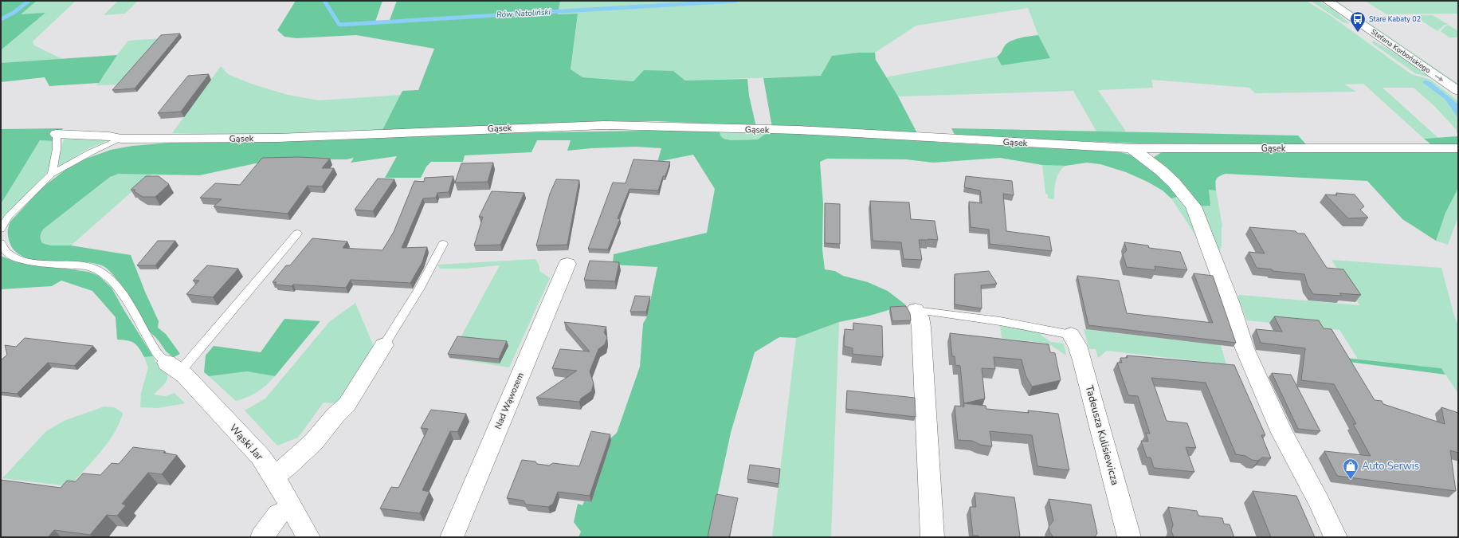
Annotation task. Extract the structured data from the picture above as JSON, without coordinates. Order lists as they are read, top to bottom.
{
  "streets": {
    "street": [
      "Stefana Korbońskiego",
      "Gąsek",
      "Nad Wąwozem",
      "Tadeusza Kulisiewicza",
      "Wąski Jar"
    ]
  },
  "water": ["Rów Natoliński"],
  "places": {
    "bus stop": ["Stare Kabaty 02"],
    "shop": ["Auto Serwis"]
  }
}
